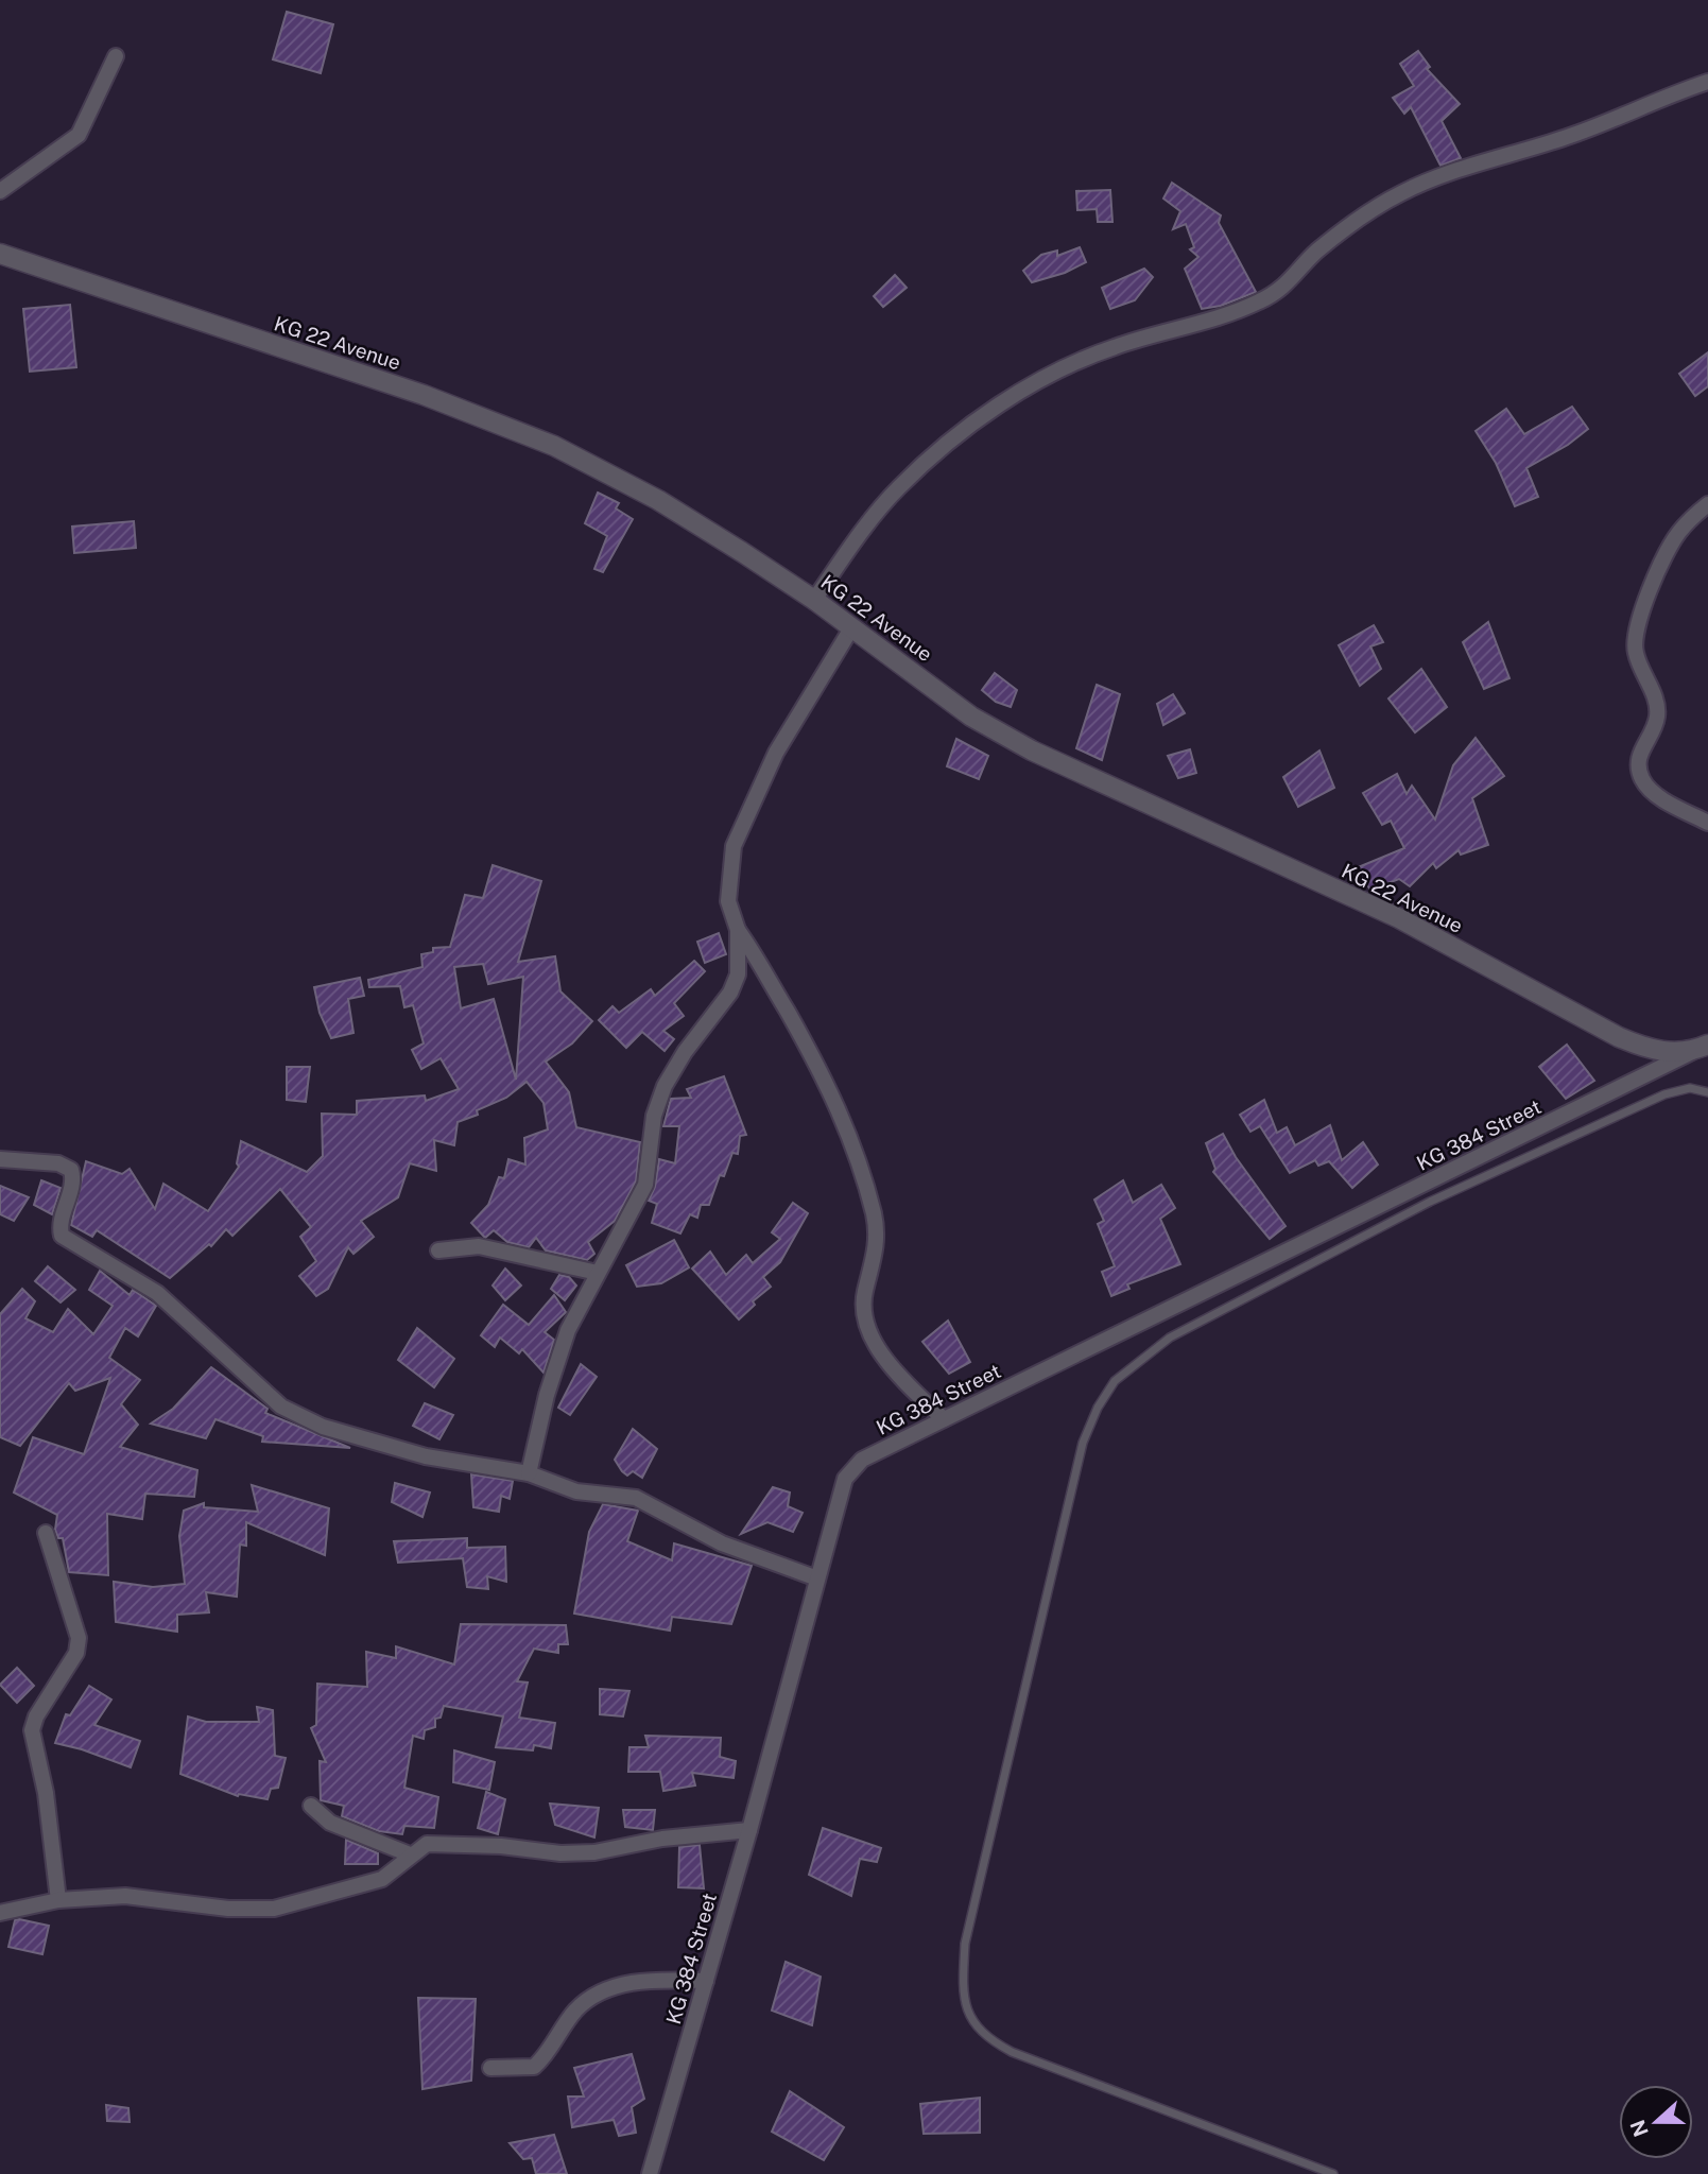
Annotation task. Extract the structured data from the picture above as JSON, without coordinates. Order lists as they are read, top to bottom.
{
  "streets": {
    "street": ["KG 22 Avenue", "KG 384 Street"]
  },
  "crossings": [
    ["KG 22 Avenue", "KG 384 Street"]
  ],
  "north": "left"
}
